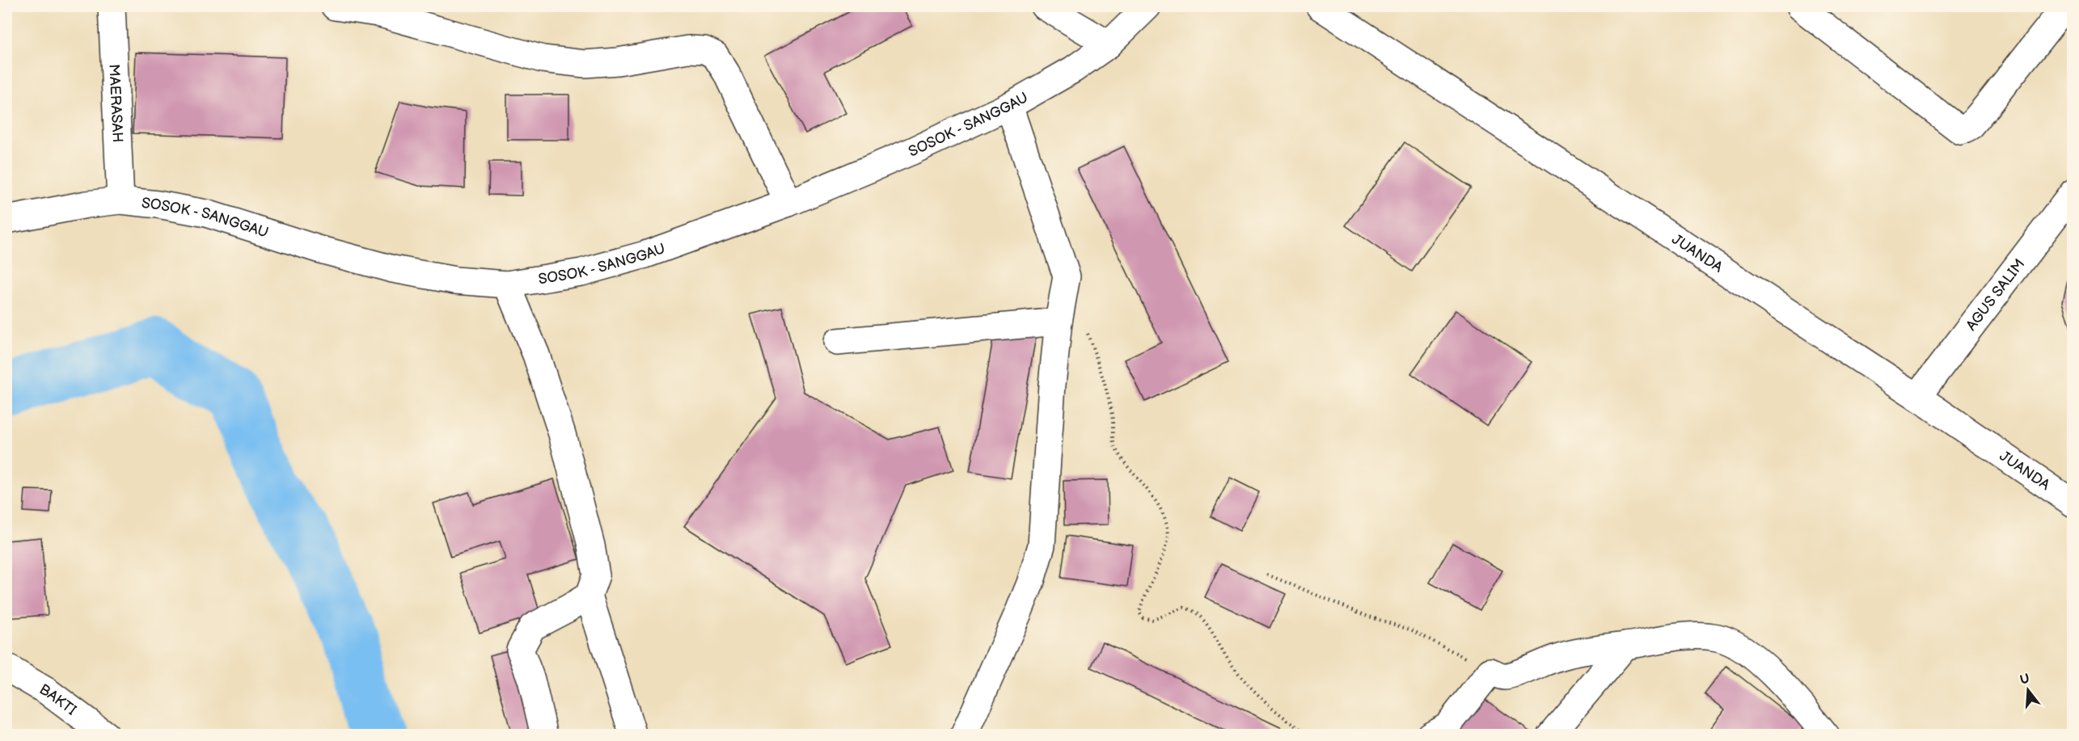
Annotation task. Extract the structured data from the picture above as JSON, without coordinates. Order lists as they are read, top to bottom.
{
  "streets": {
    "main road": [
      "MAERASAH",
      "SOSOK - SANGGAU",
      "JUANDA",
      "AGUS SALIM",
      "BAKTI"
    ]
  },
  "crossings": [
    ["MAERASAH", "SOSOK - SANGGAU"],
    ["JUANDA", "AGUS SALIM"]
  ],
  "north": "top"
}
